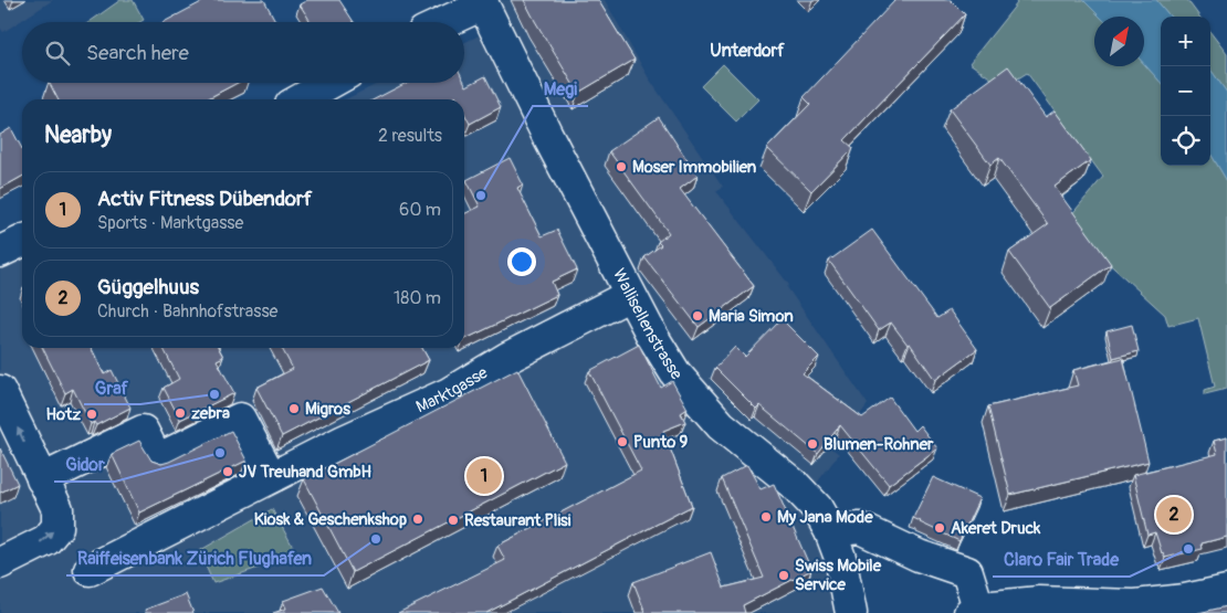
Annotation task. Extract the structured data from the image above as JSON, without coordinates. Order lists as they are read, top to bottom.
{
  "streets": {
    "street": ["Wallisellenstrasse", "Marktgasse"]
  },
  "crossings": [
    ["Wallisellenstrasse", "Marktgasse"]
  ],
  "districts": ["Unterdorf"],
  "places": [
    "Moser Immobilien",
    "Megi",
    "Maria Simon",
    "Graf",
    "Migros",
    "zebra",
    "Hotz",
    "Punto 9",
    "Blumen-Rohner",
    "Gidor",
    "JV Treuhand GmbH",
    "My Jana Mode",
    "Kiosk & Geschenkshop",
    "Restaurant Plisi",
    "Akeret Druck",
    "Raiffeisenbank Zürich Flughafen",
    "Claro Fair Trade",
    "Swiss Mobile Service"
  ],
  "north": "top right",
  "page": {
    "map_buttons": ["+", "−"],
    "search": "Search here",
    "heading": ["Nearby", "2 results"],
    "list": [
      {
        "mark": "1",
        "name": "Activ Fitness Dübendorf",
        "note": "Sports · Marktgasse",
        "value": "60 m"
      },
      {
        "mark": "2",
        "name": "Güggelhuus",
        "note": "Church · Bahnhofstrasse",
        "value": "180 m"
      }
    ],
    "pins": ["1", "2"]
  }
}
